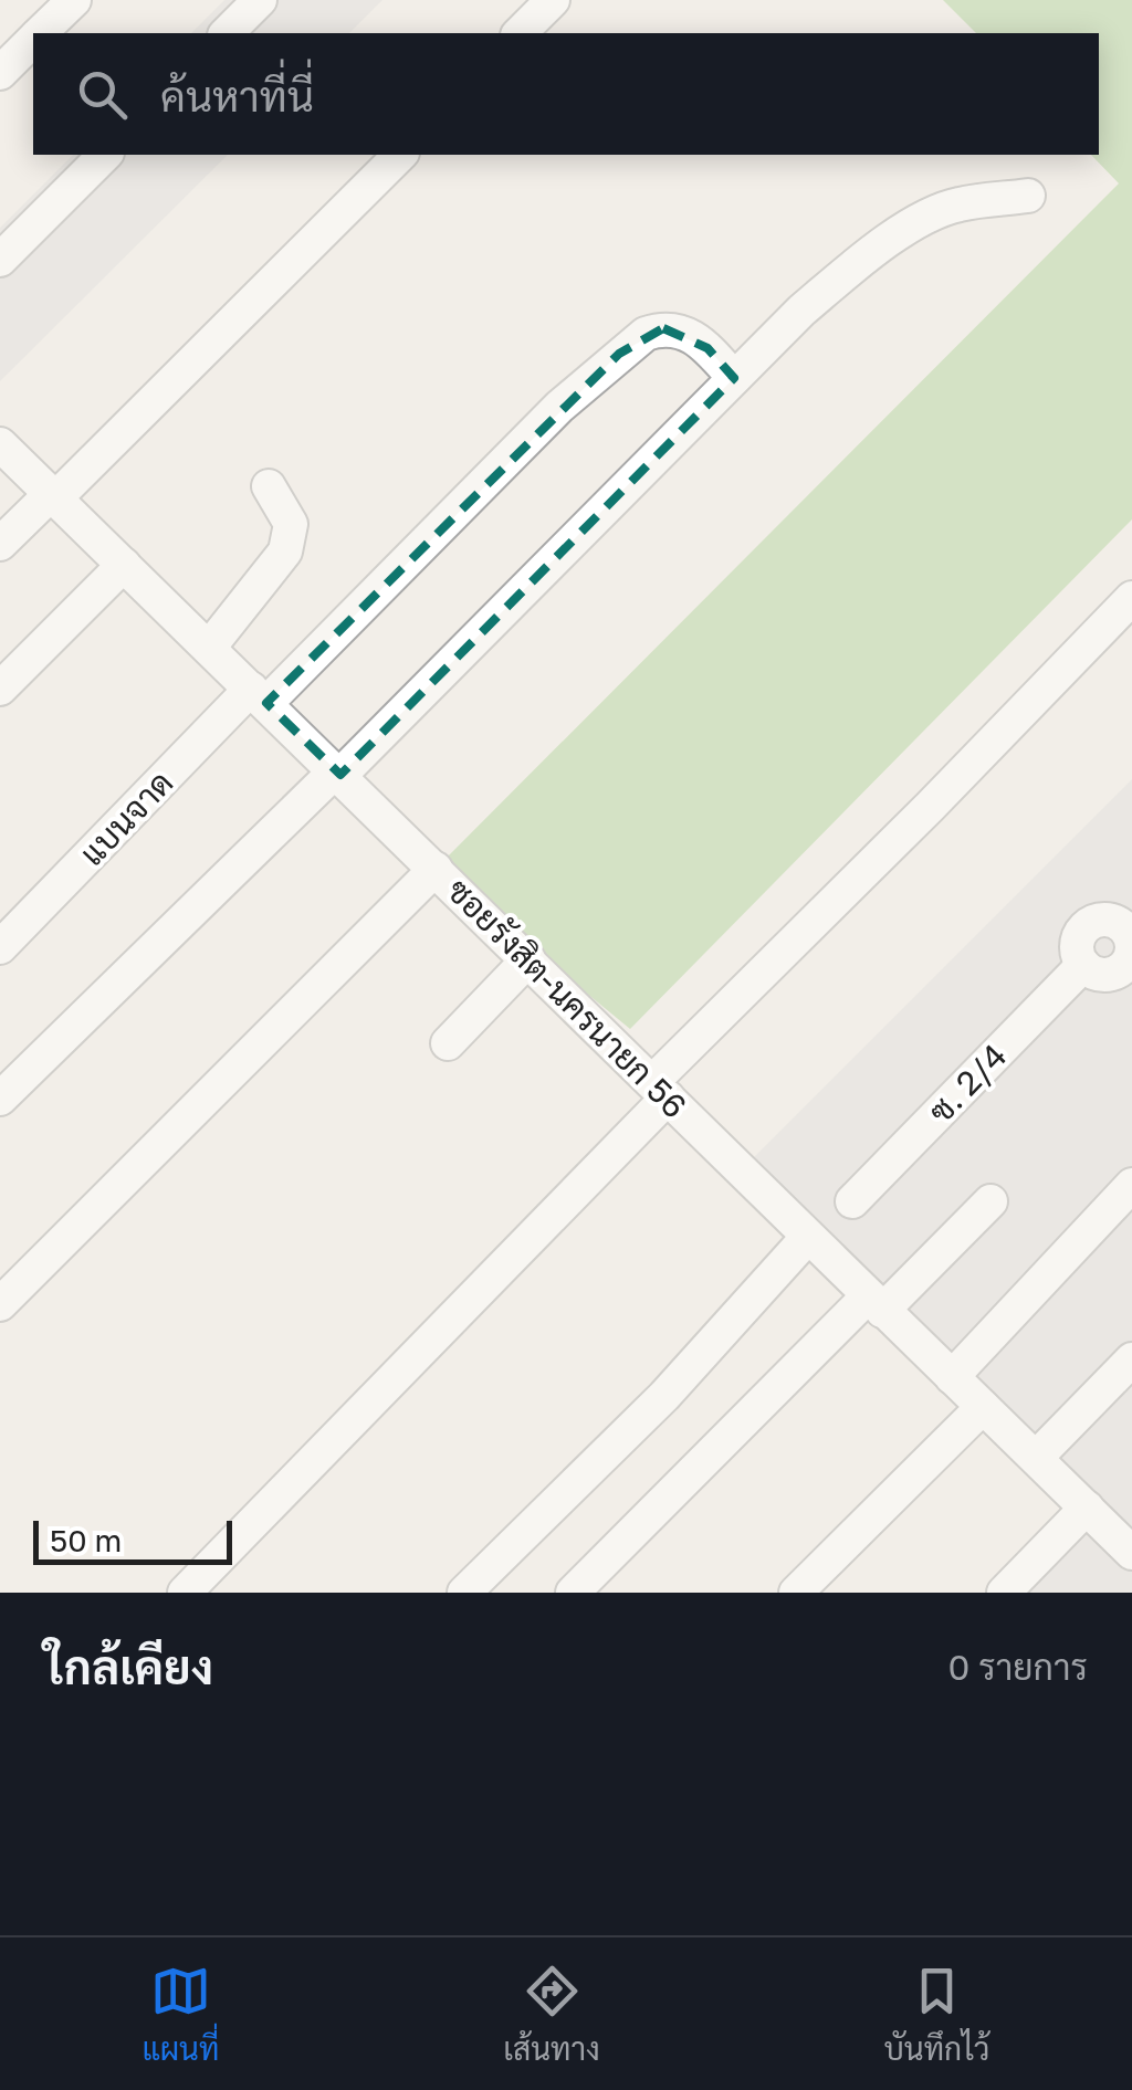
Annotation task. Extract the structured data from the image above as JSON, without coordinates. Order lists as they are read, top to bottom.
{
  "streets": {
    "street": ["แบนจาด", "ซอยรังสิต-นครนายก 56", "ซ. 2/4"]
  },
  "crossings": [
    ["แบนจาด", "ซอยรังสิต-นครนายก 56"]
  ],
  "scale_bar": "50 m",
  "page": {
    "search": "ค้นหาที่นี่",
    "scale": "50 m",
    "heading": ["ใกล้เคียง", "0 รายการ"],
    "nav": ["แผนที่", "เส้นทาง", "บันทึกไว้"]
  }
}
